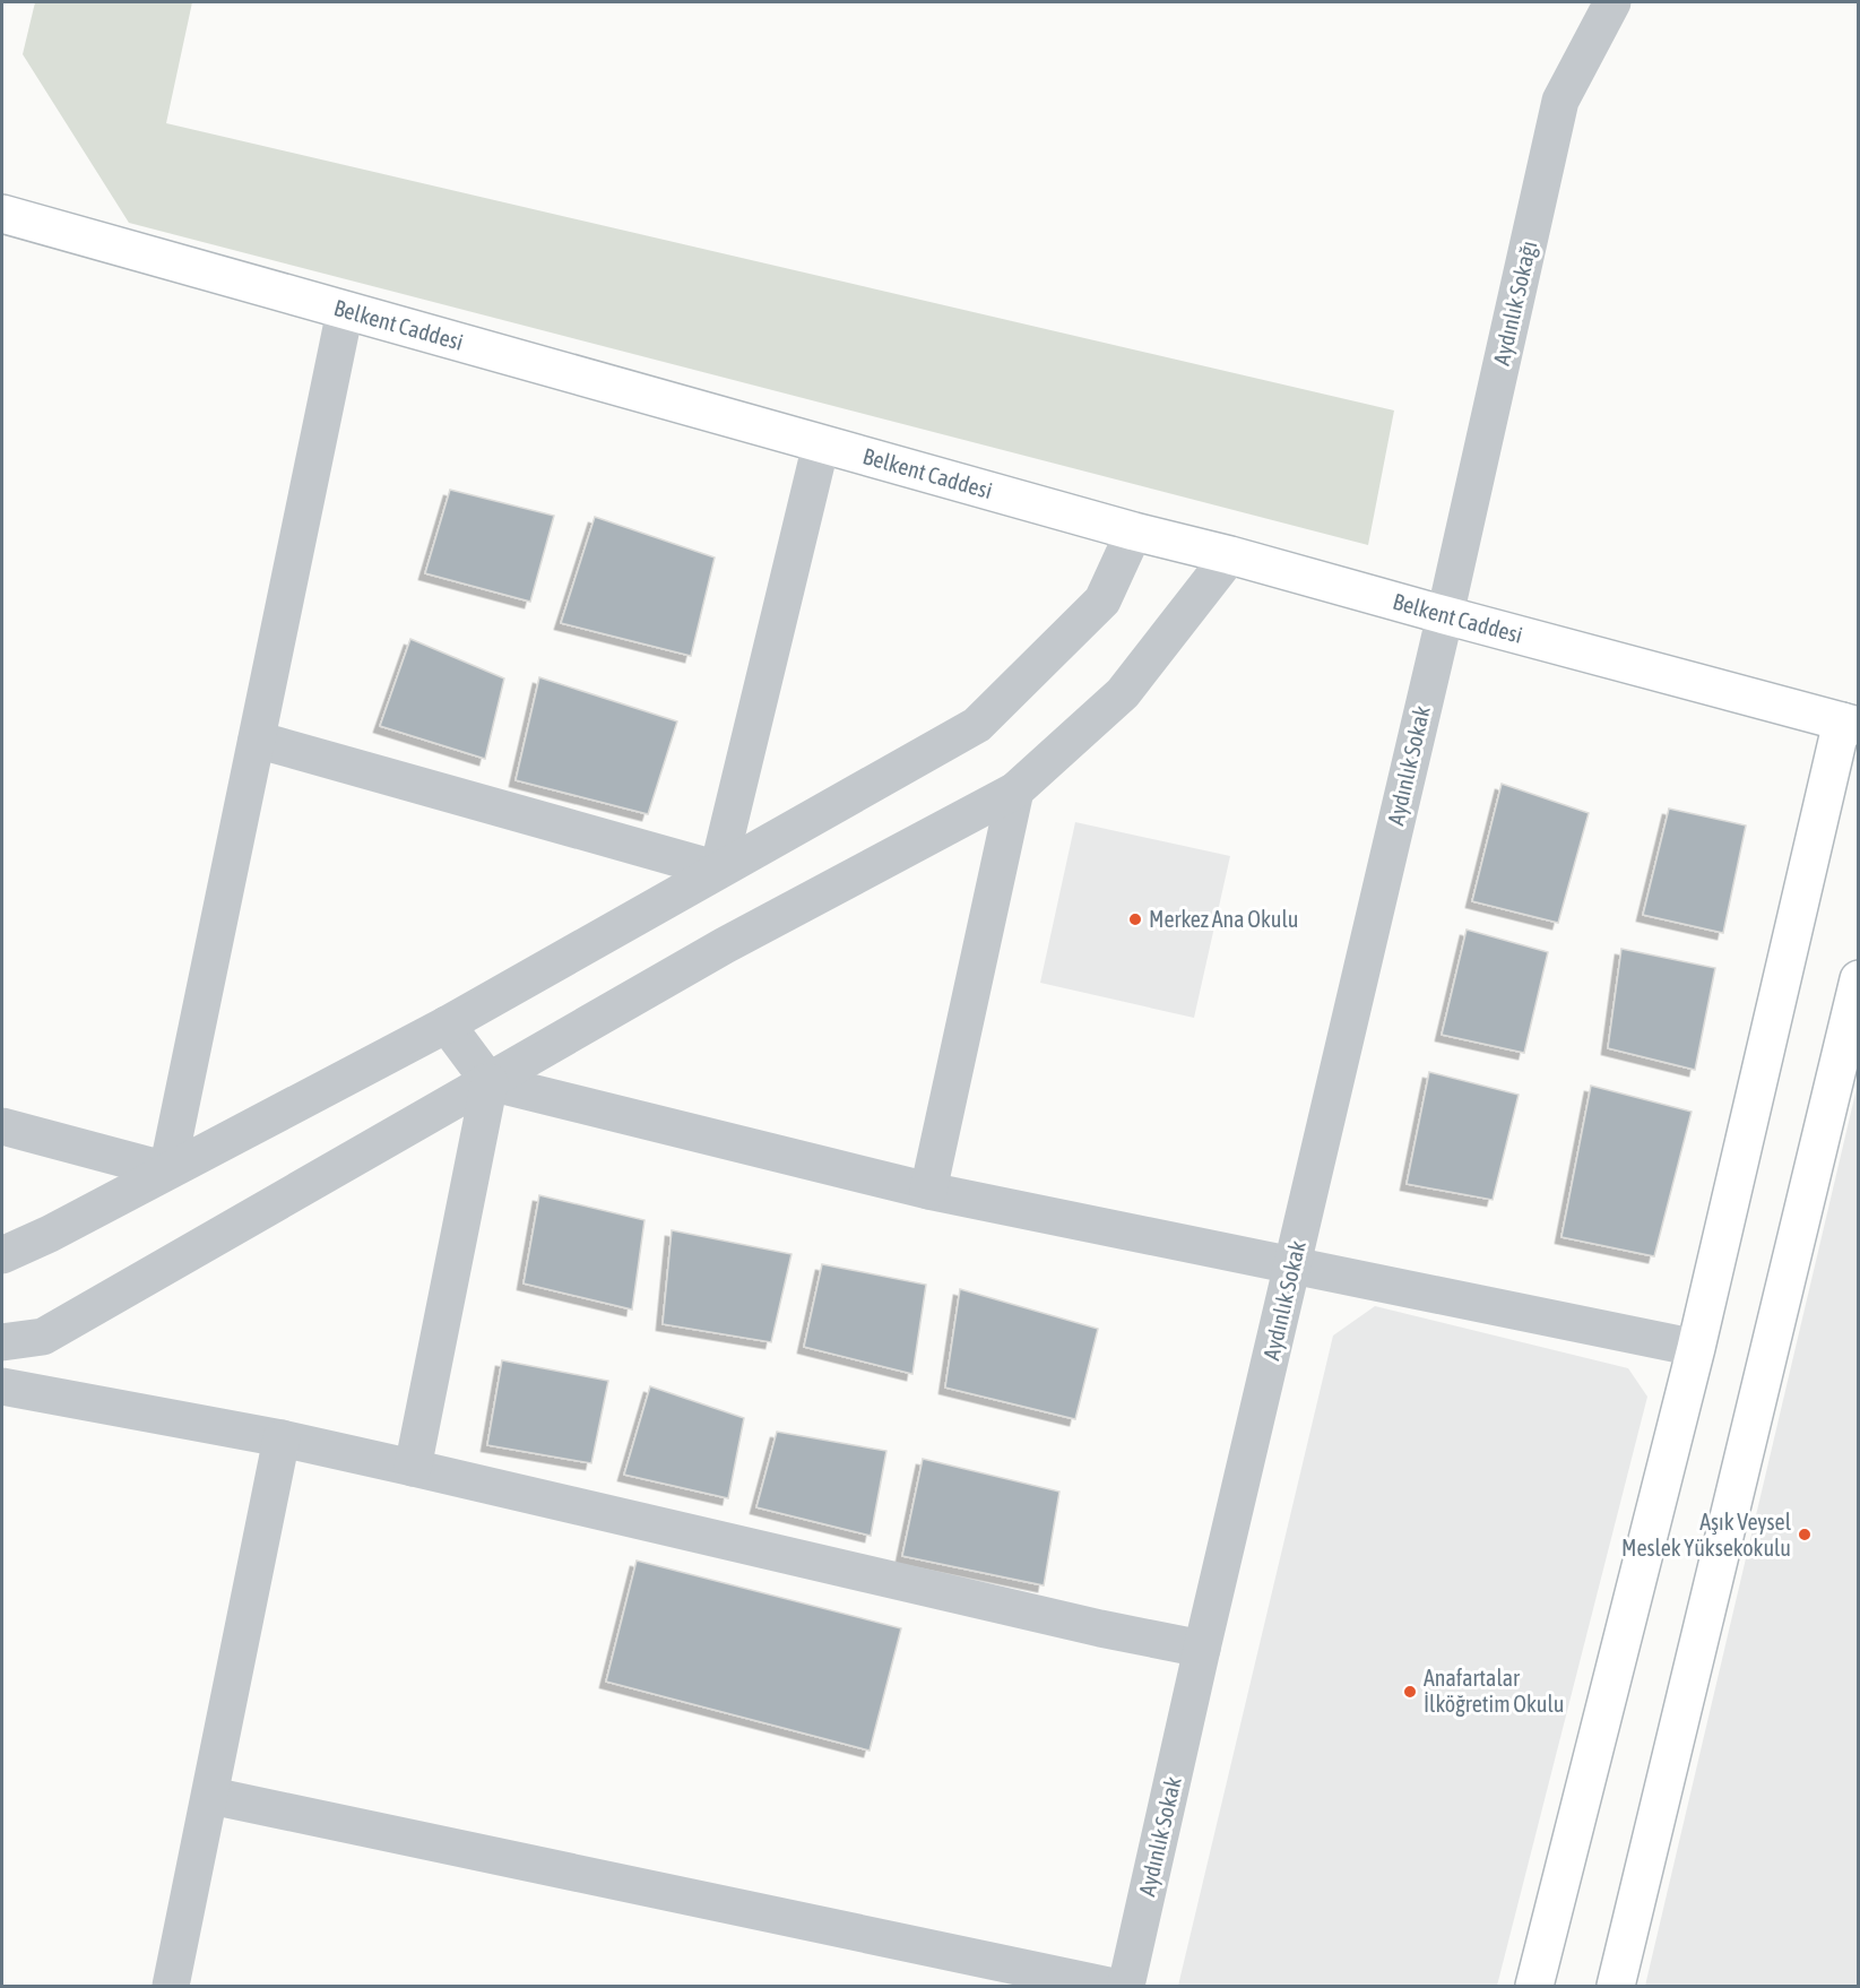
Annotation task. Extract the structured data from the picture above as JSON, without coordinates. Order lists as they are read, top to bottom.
{
  "streets": {
    "street": ["Aydınlık Sokağı", "Belkent Caddesi", "Aydınlık Sokak"]
  },
  "crossings": [
    ["Aydınlık Sokağı", "Belkent Caddesi"],
    ["Aydınlık Sokağı", "Aydınlık Sokak"],
    ["Belkent Caddesi", "Aydınlık Sokak"]
  ],
  "places": ["Merkez Ana Okulu", "Aşık Veysel Meslek Yüksekokulu", "Anafartalar İlköğretim Okulu"]
}
